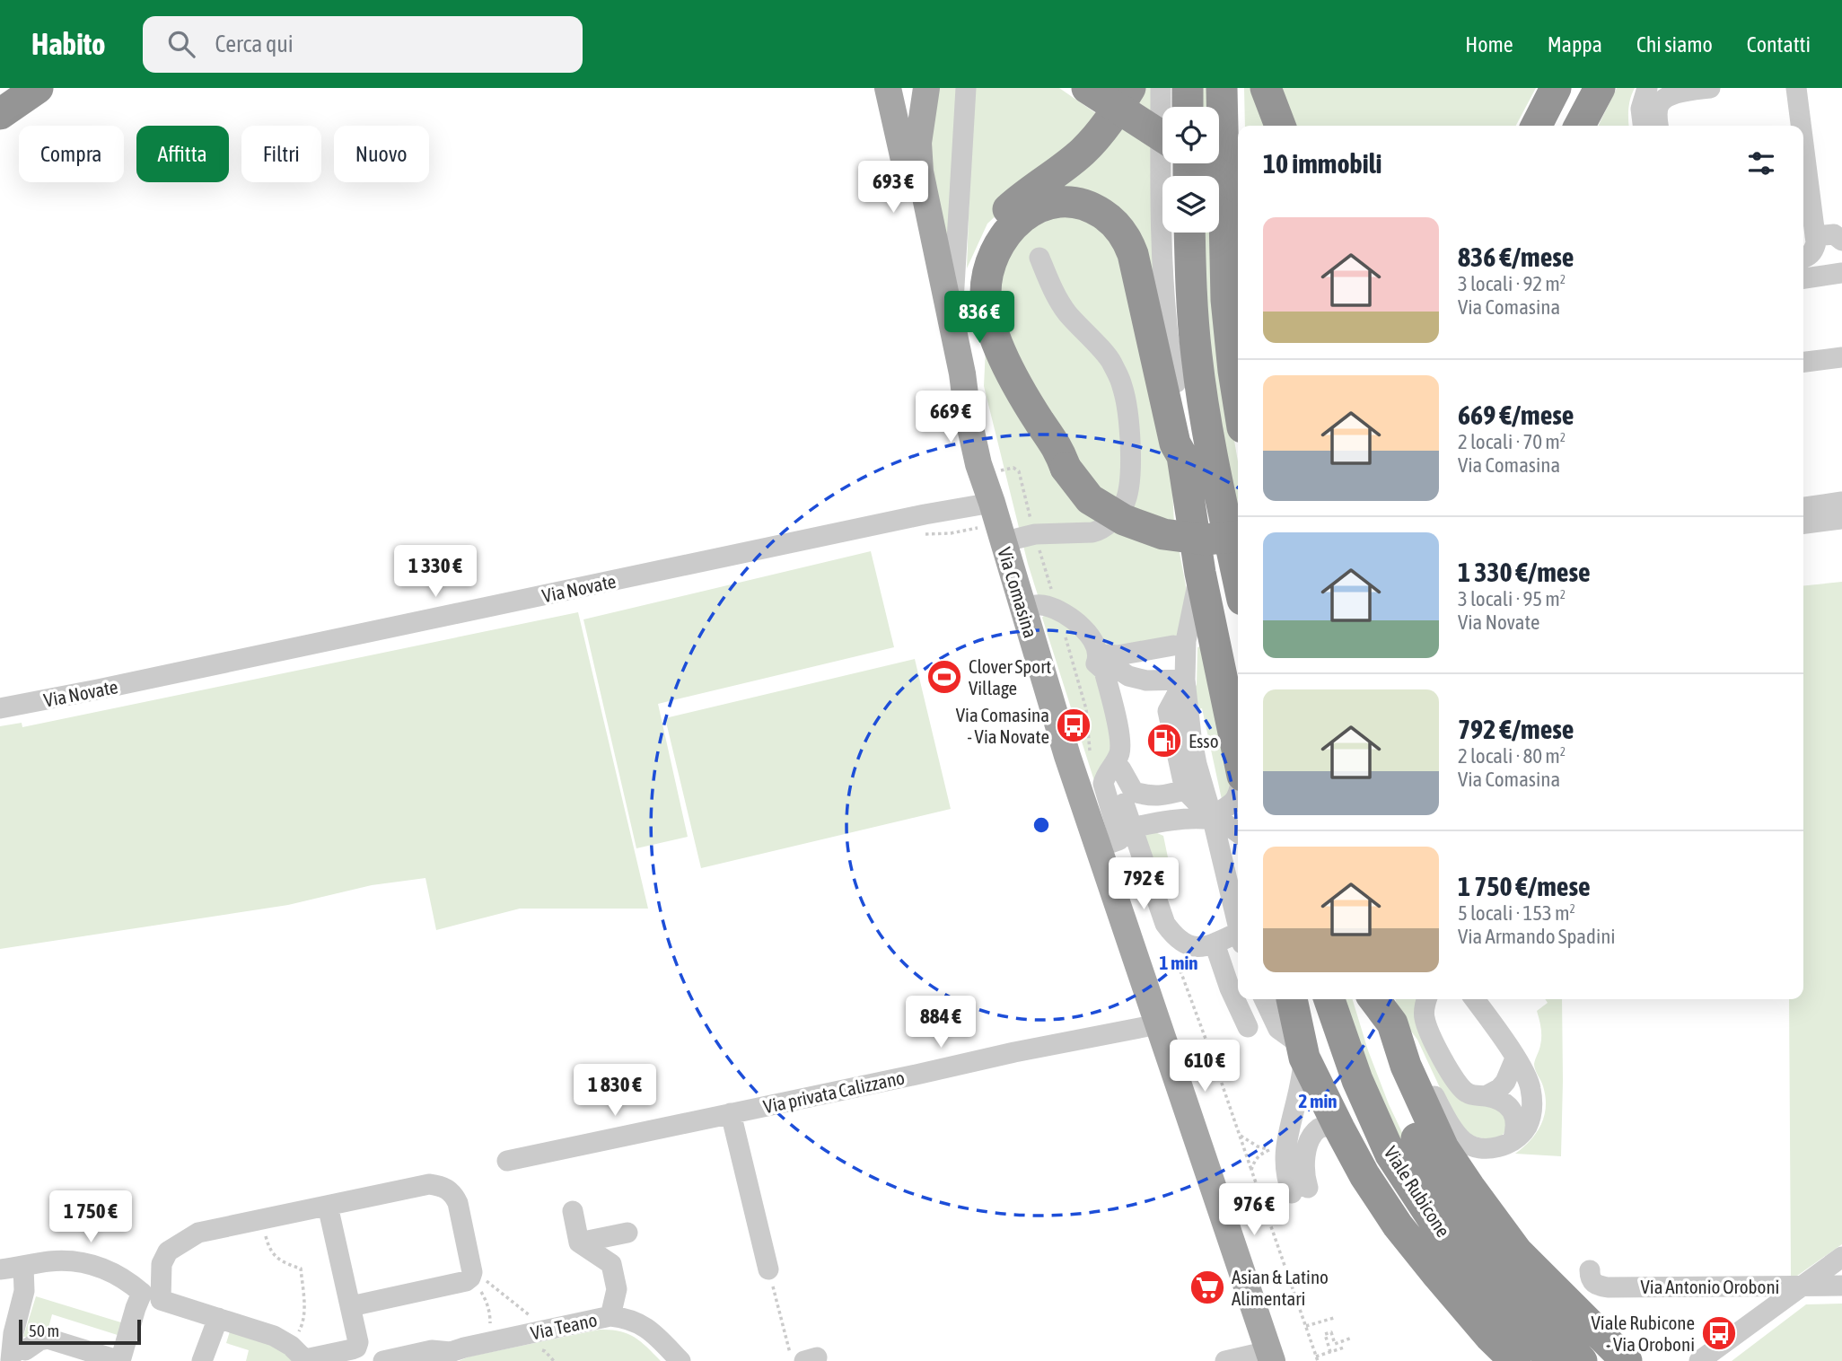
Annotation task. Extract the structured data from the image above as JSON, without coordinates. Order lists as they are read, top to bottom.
{
  "streets": {
    "highway": ["Viale Rubicone"],
    "main road": ["Via Comasina"],
    "street": [
      "Via Novate",
      "Via privata Calizzano",
      "Via Antonio Oroboni",
      "Via Teano"
    ]
  },
  "crossings": [
    ["Via Novate", "Via Comasina"],
    ["Via Comasina", "Via privata Calizzano"]
  ],
  "places": {
    "sports": ["Clover Sport Village"],
    "bus stop": ["Via Comasina - Via Novate", "Viale Rubicone - Via Oroboni"],
    "fuel station": ["Esso"],
    "supermarket": ["Asian & Latino Alimentari"]
  },
  "scale_bar": "50 m",
  "page": {
    "header": "Habito",
    "search": "Cerca qui",
    "nav": [
      "Home",
      "Mappa",
      "Chi siamo",
      "Contatti"
    ],
    "chip": [
      "Compra",
      "Affitta",
      "Filtri",
      "Nuovo"
    ],
    "heading": "10 immobili",
    "price": [
      "693 €",
      "836 €",
      "669 €",
      "1 330 €",
      "792 €",
      "884 €",
      "610 €",
      "1 830 €",
      "976 €",
      "1 750 €"
    ],
    "list": [
      {
        "name": "836 €/mese",
        "note": "3 locali · 92 m² · Via Comasina"
      },
      {
        "name": "669 €/mese",
        "note": "2 locali · 70 m² · Via Comasina"
      },
      {
        "name": "1 330 €/mese",
        "note": "3 locali · 95 m² · Via Novate"
      },
      {
        "name": "792 €/mese",
        "note": "2 locali · 80 m² · Via Comasina"
      },
      {
        "name": "1 750 €/mese",
        "note": "5 locali · 153 m² · Via Armando Spadini"
      }
    ],
    "scale": "50 m"
  },
  "rings": ["1 min", "2 min"]
}
